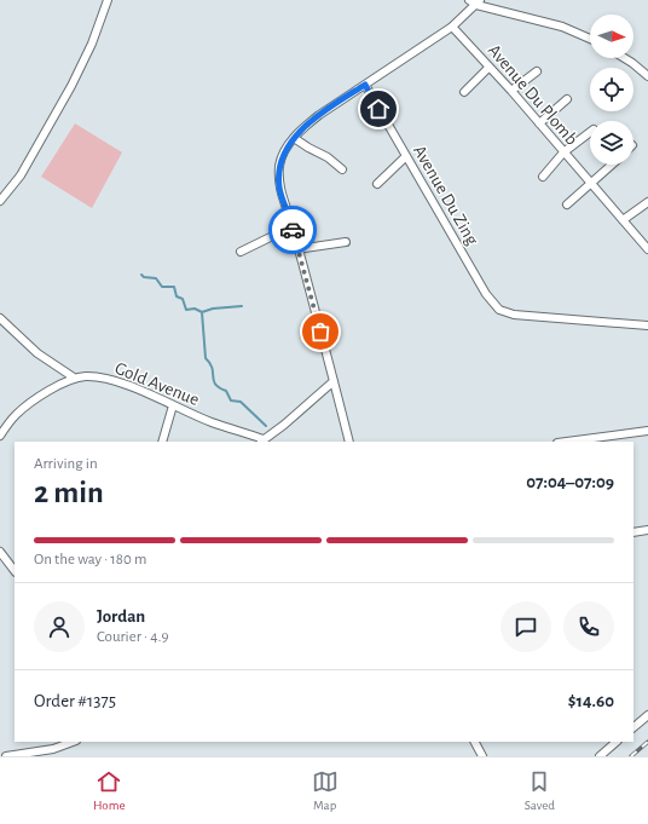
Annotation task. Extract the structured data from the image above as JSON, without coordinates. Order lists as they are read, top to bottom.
{
  "streets": {
    "street": ["Avenue Du Plomb", "Avenue Du Zing", "Gold Avenue"]
  },
  "north": "right",
  "page": {
    "heading": ["2 min", "Arriving in", "07:04–07:09"],
    "panel": [
      "Jordan",
      "Courier · 4.9",
      "Order #1375",
      "$14.60"
    ],
    "bar": "On the way · 180 m",
    "tabs": ["Home", "Map", "Saved"]
  }
}
